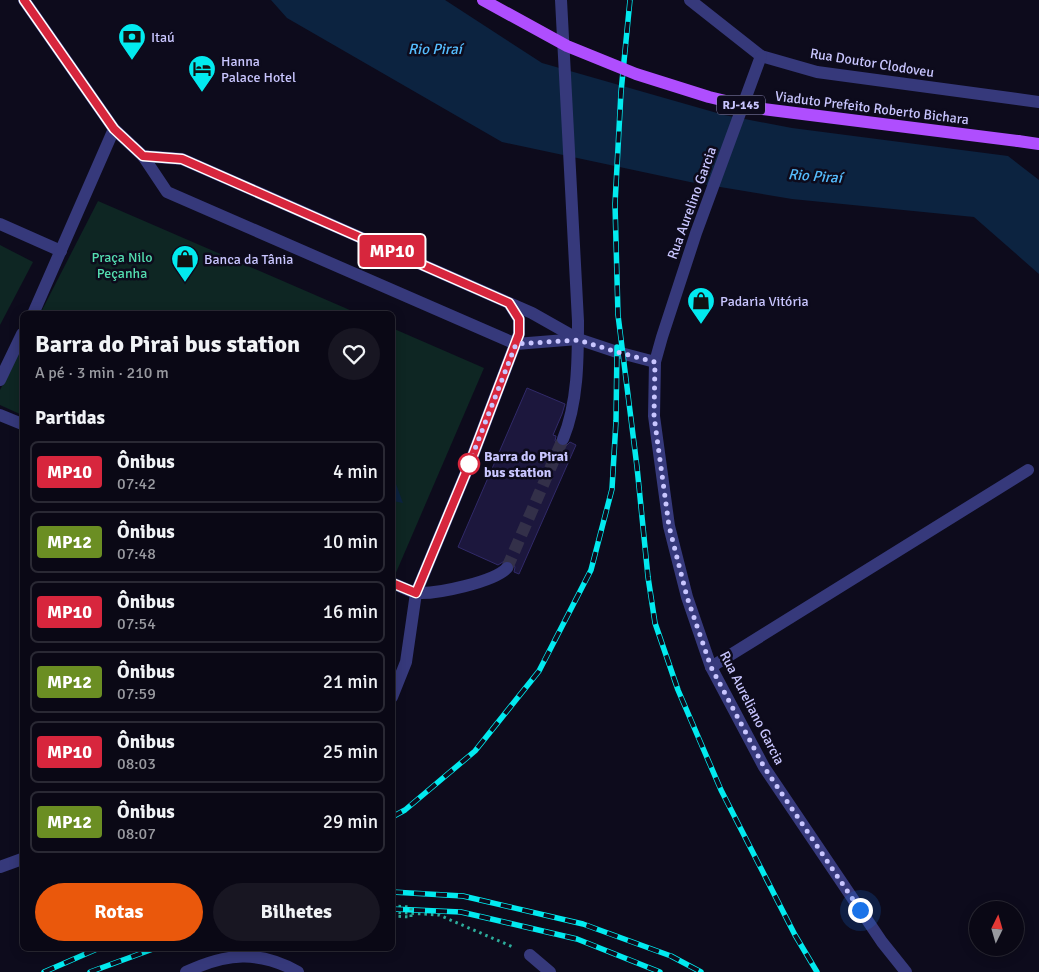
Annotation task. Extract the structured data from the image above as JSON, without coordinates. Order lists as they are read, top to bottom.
{
  "streets": {
    "main road": ["RJ-145", "Viaduto Prefeito Roberto Bichara"],
    "street": ["Rua Doutor Clodoveu", "Rua Aurelino Garcia", "Rua Aureliano Garcia"]
  },
  "crossings": [
    ["Rua Doutor Clodoveu", "Rua Aurelino Garcia"],
    ["Rua Aurelino Garcia", "Rua Aureliano Garcia"]
  ],
  "water": ["Rio Piraí"],
  "parks": ["Praça Nilo Peçanha"],
  "places": {
    "bank": ["Itaú"],
    "hotel": ["Hanna Palace Hotel"],
    "shop": ["Banca da Tânia", "Padaria Vitória"],
    "other": ["Barra do Pirai bus station"]
  },
  "lines": ["bus line MP10"],
  "north": "top",
  "page": {
    "on_map": "MP10",
    "heading": [
      ["Barra do Pirai bus station", "A pé · 3 min · 210 m"],
      "Partidas"
    ],
    "list": [
      {
        "mark": "MP10",
        "name": "Ônibus",
        "note": "07:42",
        "value": "4 min"
      },
      {
        "mark": "MP12",
        "name": "Ônibus",
        "note": "07:48",
        "value": "10 min"
      },
      {
        "mark": "MP10",
        "name": "Ônibus",
        "note": "07:54",
        "value": "16 min"
      },
      {
        "mark": "MP12",
        "name": "Ônibus",
        "note": "07:59",
        "value": "21 min"
      },
      {
        "mark": "MP10",
        "name": "Ônibus",
        "note": "08:03",
        "value": "25 min"
      },
      {
        "mark": "MP12",
        "name": "Ônibus",
        "note": "08:07",
        "value": "29 min"
      }
    ],
    "buttons": ["Rotas", "Bilhetes"]
  }
}
